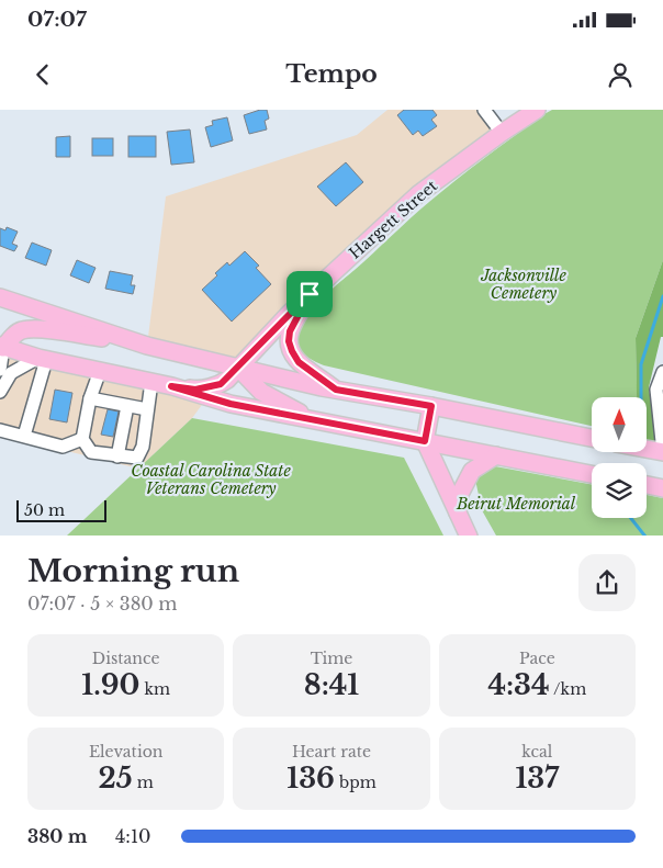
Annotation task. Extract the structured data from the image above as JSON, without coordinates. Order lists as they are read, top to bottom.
{
  "streets": {
    "main road": ["Hargett Street"]
  },
  "parks": ["Jacksonville Cemetery", "Coastal Carolina State Veterans Cemetery", "Beirut Memorial"],
  "scale_bar": "50 m",
  "north": "top",
  "page": {
    "status": "07:07",
    "header": "Tempo",
    "scale": "50 m",
    "heading": ["Morning run", "07:07 · 5 × 380 m"],
    "stats": [
      ["Distance", "1.90 km"],
      ["Time", "8:41"],
      ["Pace", "4:34 /km"],
      ["Elevation", "25 m"],
      ["Heart rate", "136 bpm"],
      ["kcal", "137"]
    ],
    "list": [
      {
        "name": "380 m",
        "note": "4:10"
      }
    ]
  }
}
